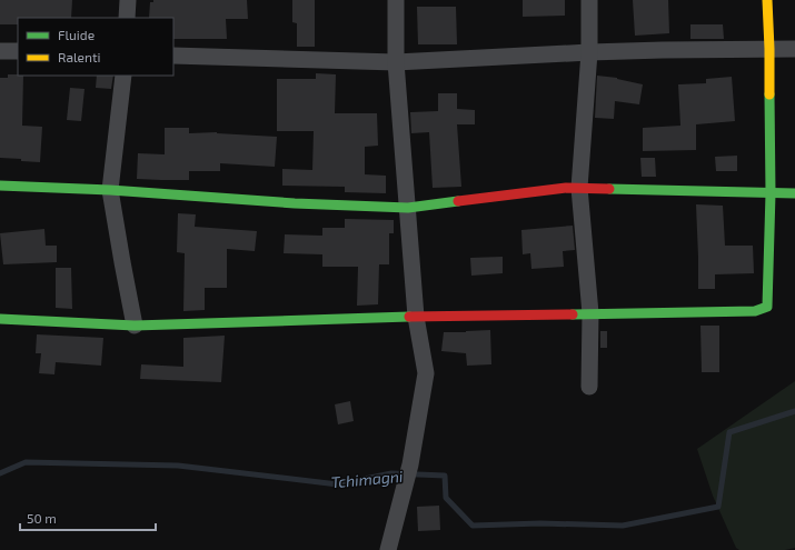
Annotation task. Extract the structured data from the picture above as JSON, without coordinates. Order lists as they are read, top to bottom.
{
  "water": ["Tchimagni"],
  "legend": ["Fluide", "Ralenti"],
  "scale_bar": "50 m"
}
